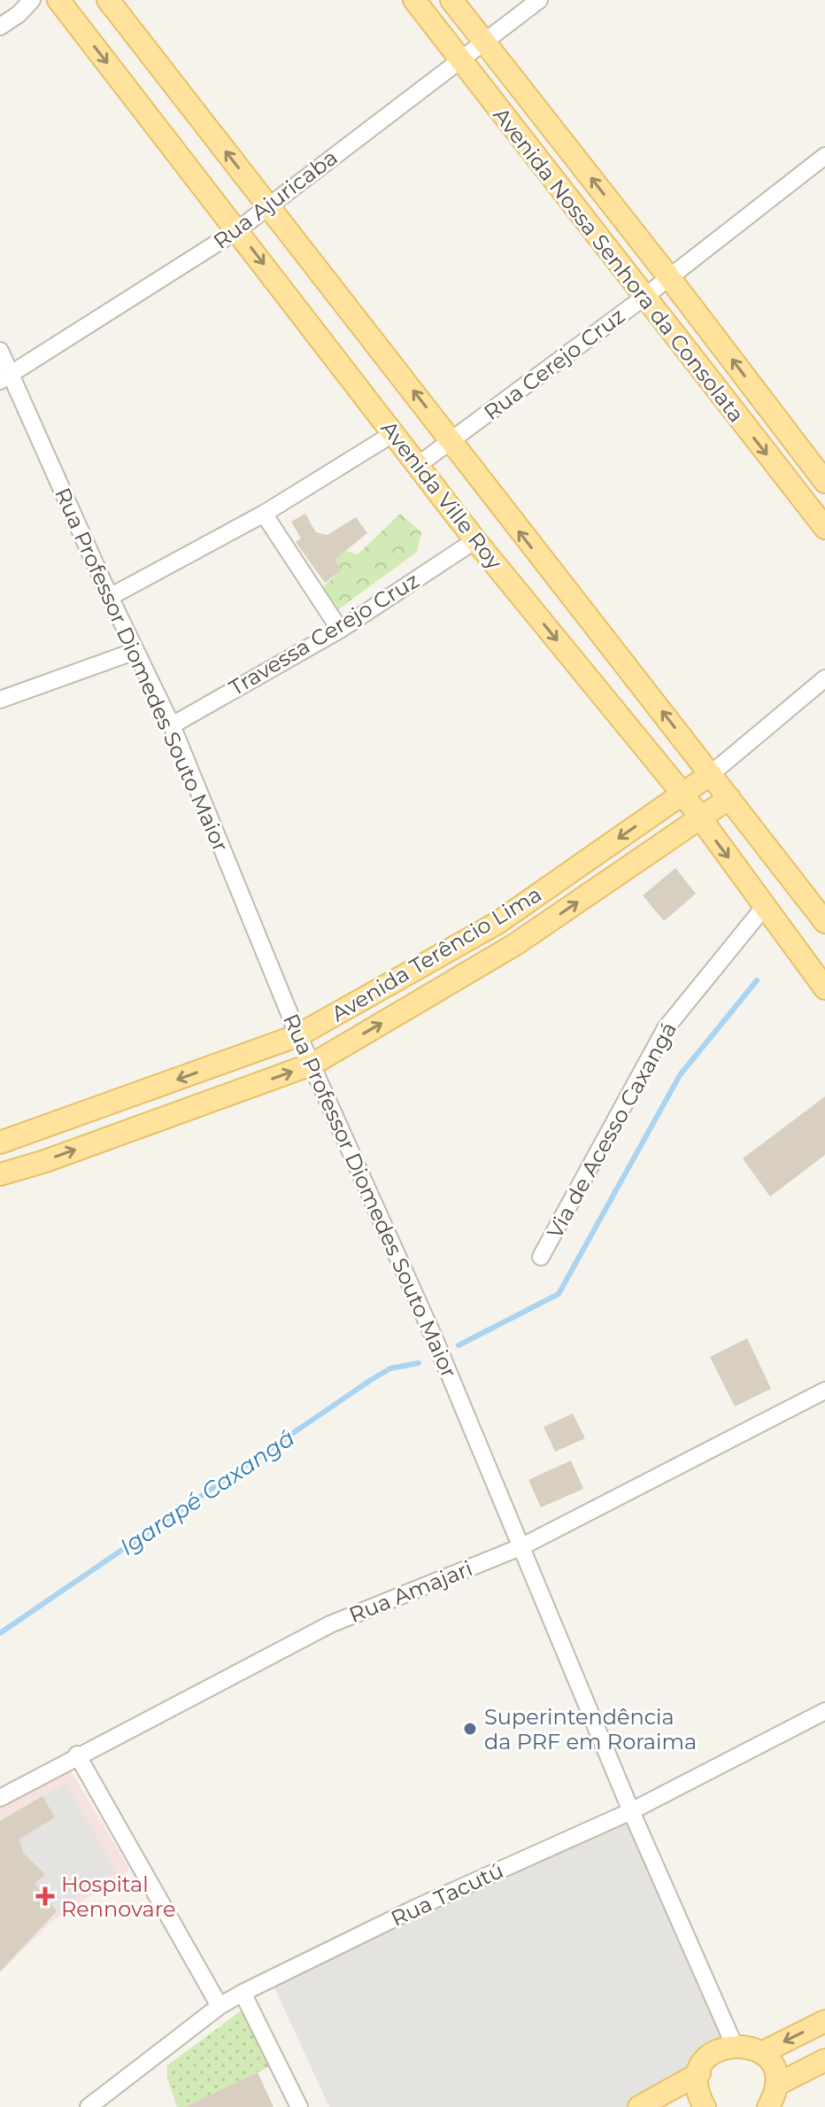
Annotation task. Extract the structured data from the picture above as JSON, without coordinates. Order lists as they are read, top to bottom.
{
  "streets": {
    "main road": ["Avenida Nossa Senhora da Consolata", "Avenida Ville Roy", "Avenida Terêncio Lima"],
    "street": [
      "Rua Ajuricaba",
      "Rua Cerejo Cruz",
      "Travessa Cerejo Cruz",
      "Rua Professor Diomedes Souto Maior",
      "Via de Acesso Caxangá",
      "Rua Amajari",
      "Rua Tacutú"
    ]
  },
  "crossings": [
    ["Rua Ajuricaba", "Avenida Nossa Senhora da Consolata"],
    ["Rua Ajuricaba", "Avenida Ville Roy"],
    ["Rua Ajuricaba", "Rua Professor Diomedes Souto Maior"],
    ["Avenida Nossa Senhora da Consolata", "Rua Cerejo Cruz"],
    ["Rua Cerejo Cruz", "Avenida Ville Roy"],
    ["Avenida Ville Roy", "Travessa Cerejo Cruz"],
    ["Avenida Ville Roy", "Avenida Terêncio Lima"],
    ["Avenida Ville Roy", "Via de Acesso Caxangá"],
    ["Travessa Cerejo Cruz", "Rua Professor Diomedes Souto Maior"],
    ["Rua Professor Diomedes Souto Maior", "Avenida Terêncio Lima"],
    ["Rua Professor Diomedes Souto Maior", "Rua Amajari"],
    ["Rua Professor Diomedes Souto Maior", "Rua Tacutú"]
  ],
  "water": ["Igarapé Caxangá"],
  "places": {
    "other": ["Superintendência da PRF em Roraima"],
    "health": ["Hospital Rennovare"]
  }
}
